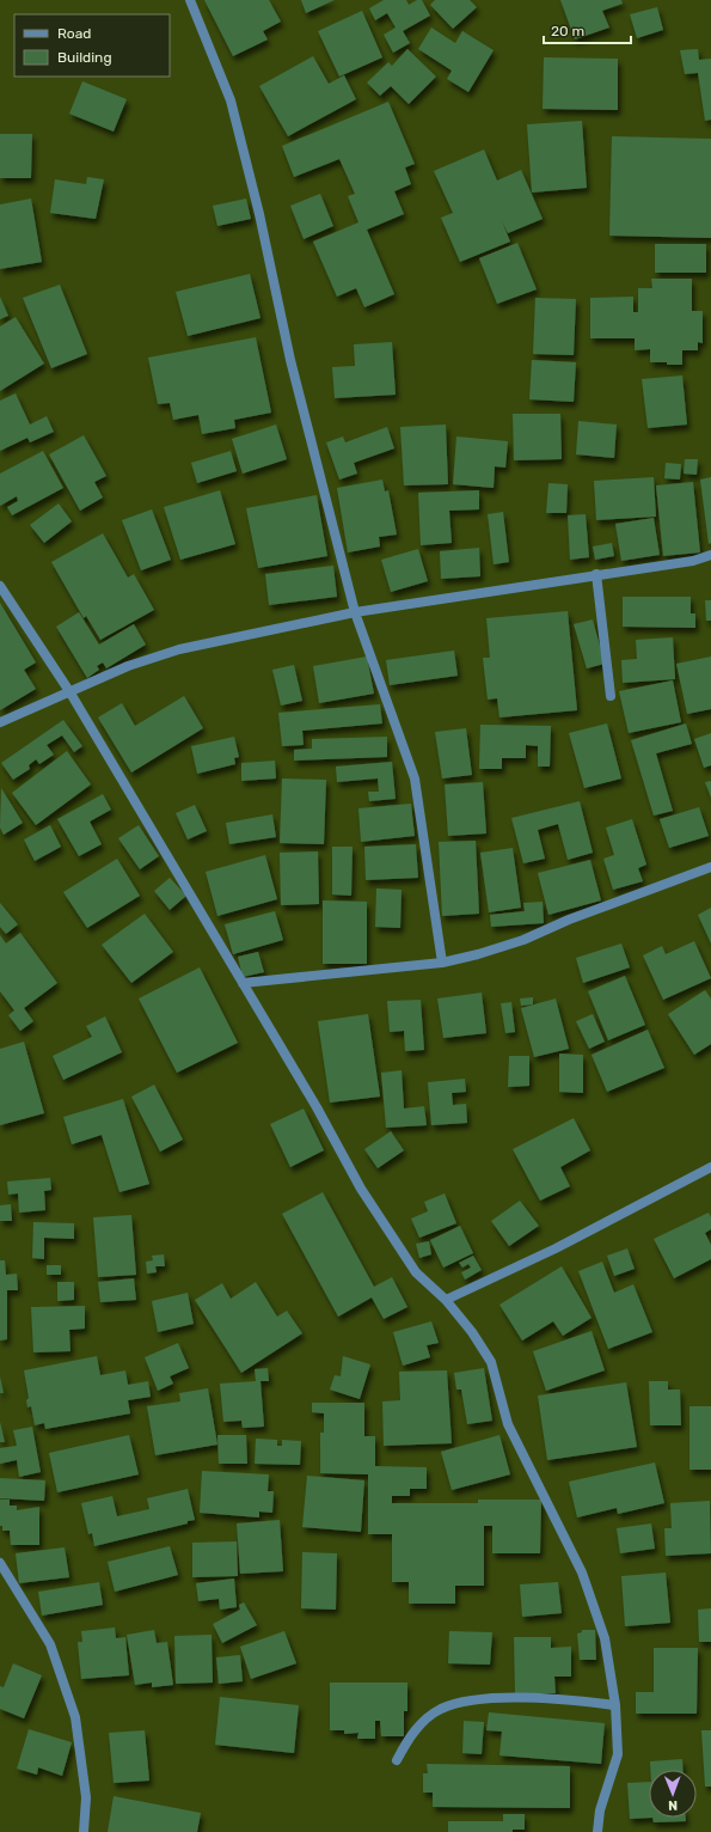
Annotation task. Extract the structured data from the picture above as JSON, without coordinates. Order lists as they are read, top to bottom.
{
  "legend": ["Road", "Building"],
  "scale_bar": "20 m",
  "north": "bottom"
}
